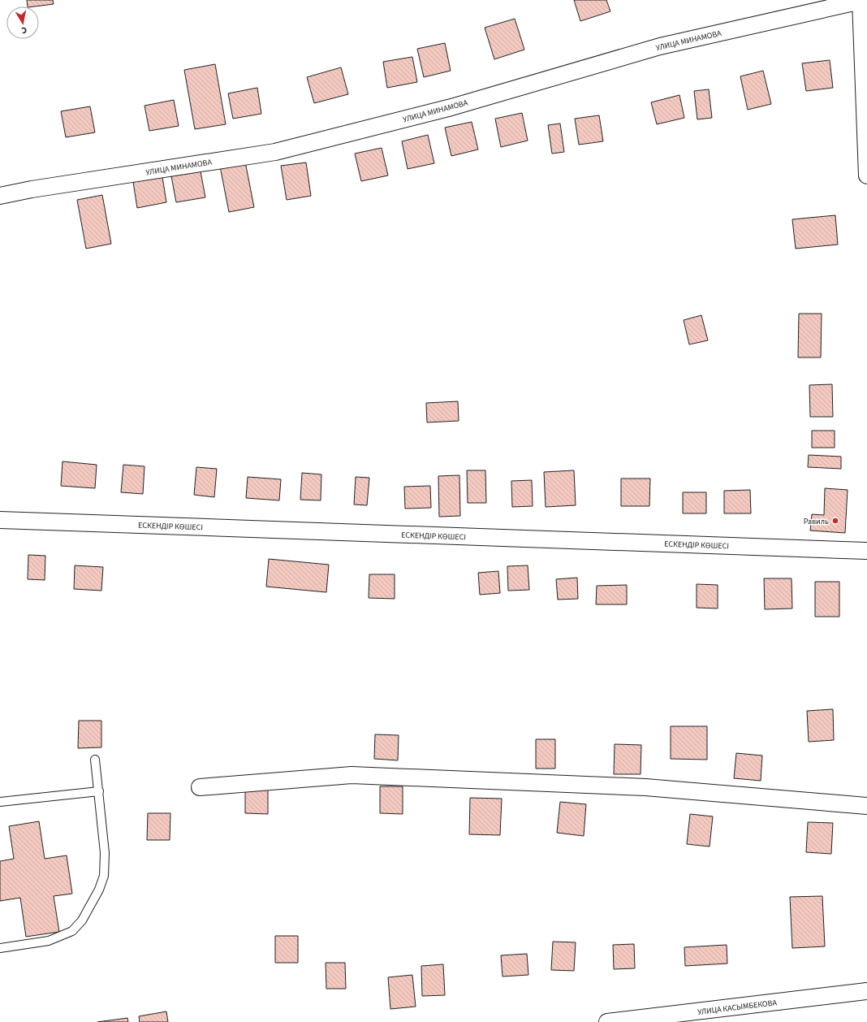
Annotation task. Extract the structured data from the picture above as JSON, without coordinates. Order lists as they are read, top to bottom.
{
  "streets": {
    "street": ["УЛИЦА МИНАМОВА", "ЕСКЕНДІР КӨШЕСІ", "УЛИЦА КАСЫМБЕКОВА"]
  },
  "places": ["Равиль"],
  "north": "bottom"
}
